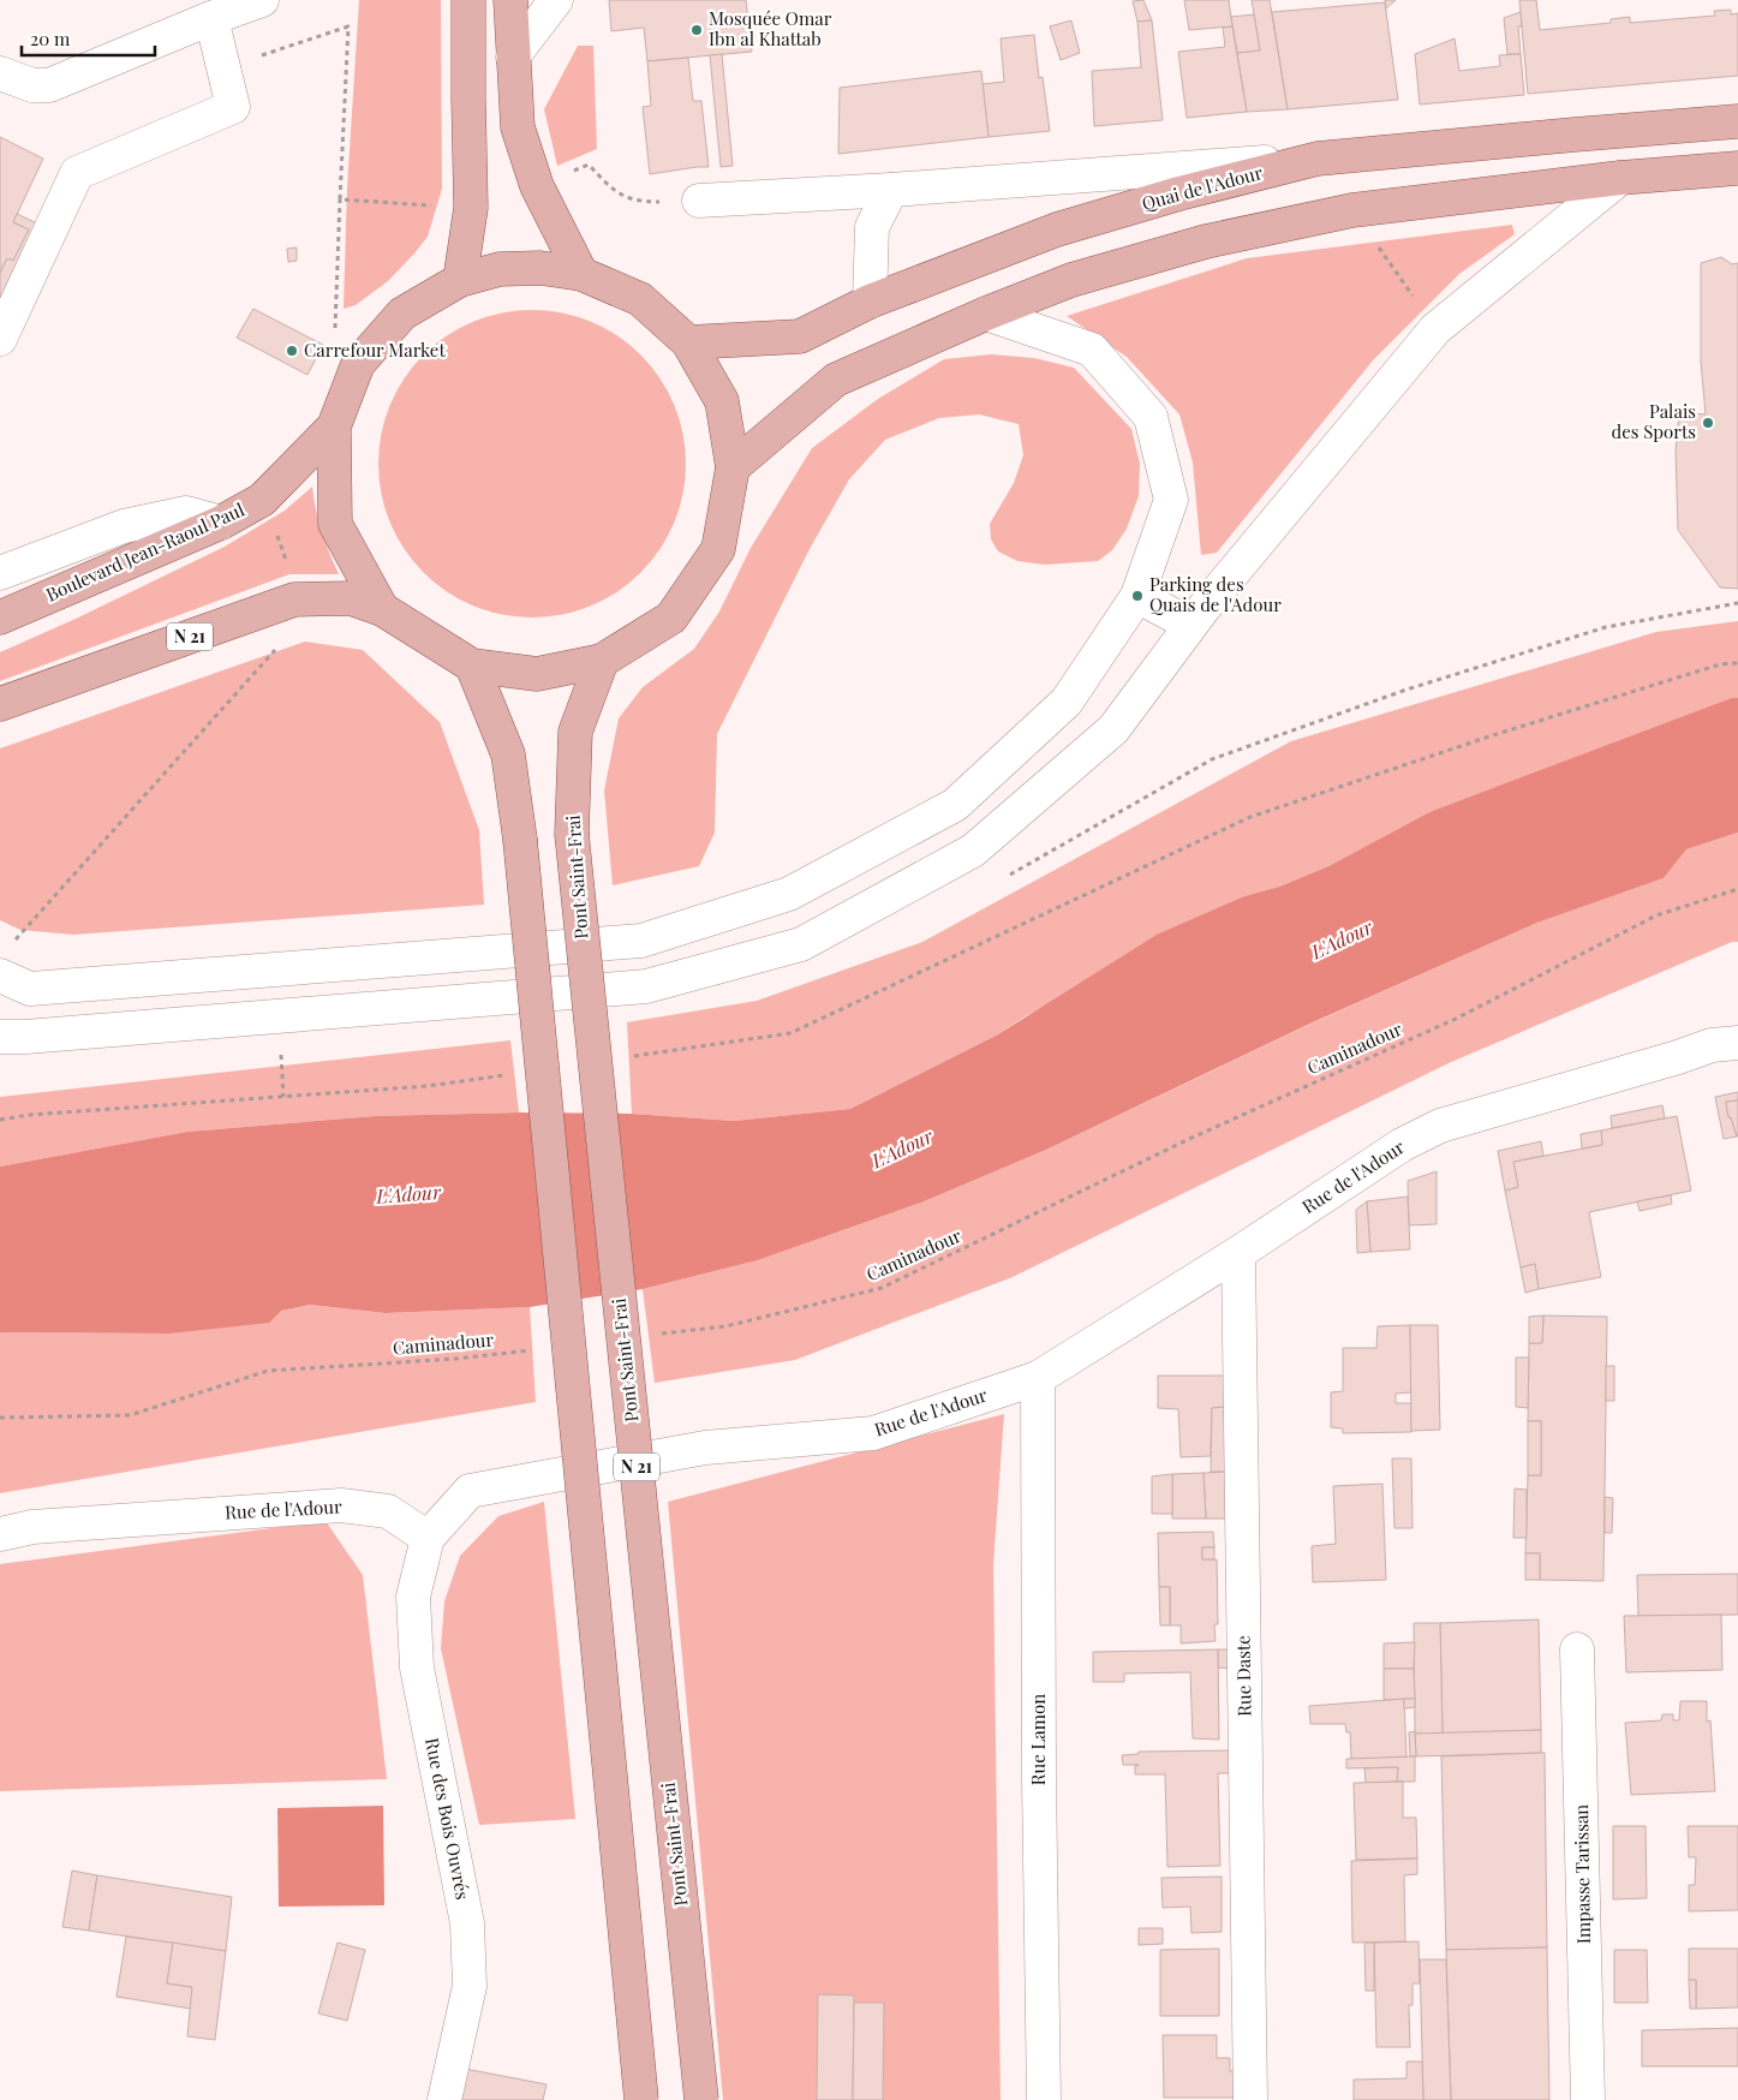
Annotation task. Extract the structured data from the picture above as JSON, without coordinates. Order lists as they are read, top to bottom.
{
  "streets": {
    "main road": [
      "Quai de l'Adour",
      "Boulevard Jean-Raoul Paul",
      "N 21",
      "Pont Saint-Frai"
    ],
    "street": [
      "Rue de l'Adour",
      "Rue Daste",
      "Rue Lamon",
      "Rue des Bois Ouvrés",
      "Impasse Tarissan"
    ],
    "path": ["Caminadour"]
  },
  "crossings": [
    ["Rue de l'Adour", "Rue Daste"],
    ["Rue de l'Adour", "Rue Lamon"],
    ["Rue de l'Adour", "Rue des Bois Ouvrés"]
  ],
  "water": ["L'Adour"],
  "places": [
    "Mosquée Omar Ibn al Khattab",
    "Carrefour Market",
    "Palais des Sports",
    "Parking des Quais de l'Adour"
  ],
  "scale_bar": "20 m"
}
